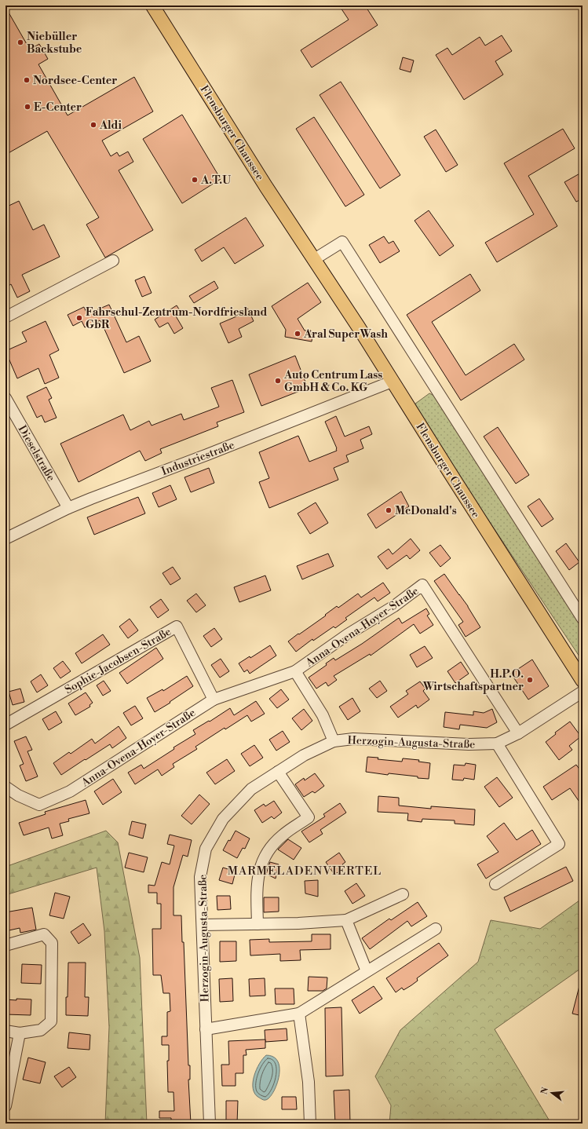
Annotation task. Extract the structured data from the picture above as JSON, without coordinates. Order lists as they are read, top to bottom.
{
  "streets": {
    "main road": ["Flensburger Chaussee"],
    "street": [
      "Dieselstraße",
      "Industriestraße",
      "Anna-Ovena-Hoyer-Straße",
      "Sophie-Jacobsen-Straße",
      "Herzogin-Augusta-Straße"
    ]
  },
  "crossings": [
    ["Flensburger Chaussee", "Industriestraße"],
    ["Dieselstraße", "Industriestraße"],
    ["Anna-Ovena-Hoyer-Straße", "Sophie-Jacobsen-Straße"],
    ["Anna-Ovena-Hoyer-Straße", "Herzogin-Augusta-Straße"]
  ],
  "districts": ["MARMELADENVIERTEL"],
  "places": [
    "Niebüller Backstube",
    "Nordsee-Center",
    "E-Center",
    "Aldi",
    "A.T.U",
    "Fahrschul-Zentrum-Nordfriesland GbR",
    "Aral SuperWash",
    "Auto Centrum Lass GmbH & Co. KG",
    "McDonald's",
    "H.P.O. Wirtschaftspartner"
  ],
  "north": "left"
}
